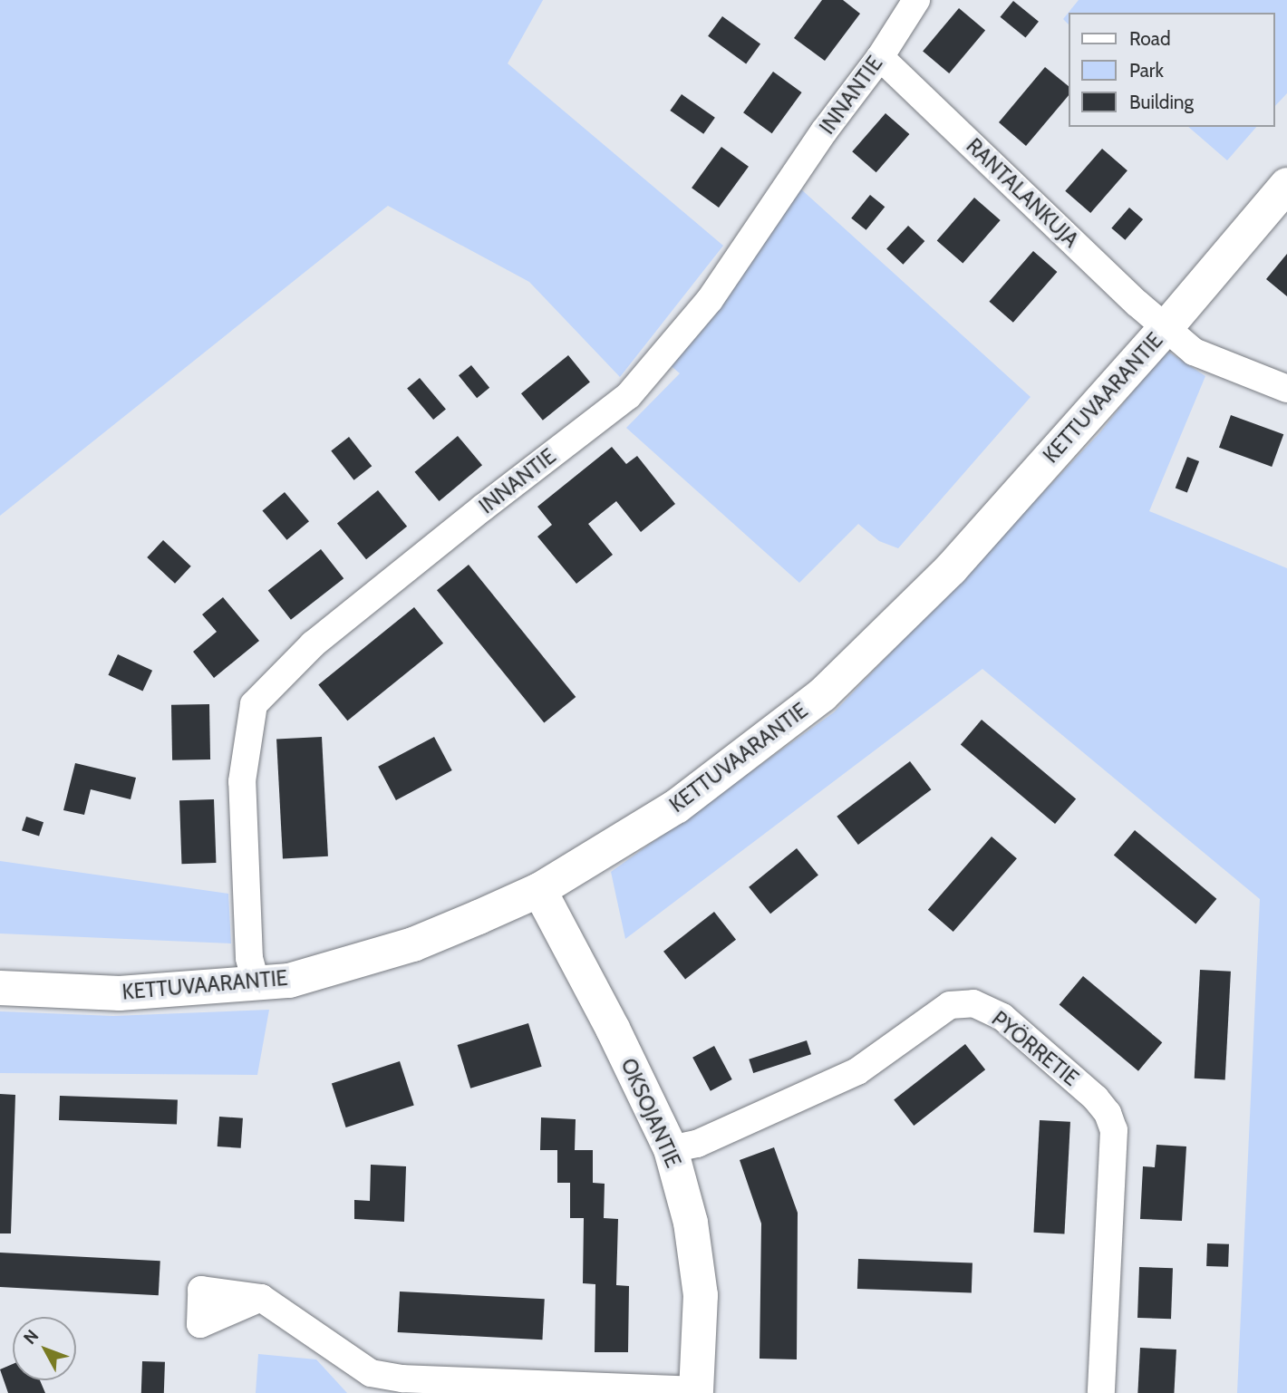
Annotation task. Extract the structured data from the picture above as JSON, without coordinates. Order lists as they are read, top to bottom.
{
  "streets": {
    "street": [
      "INNANTIE",
      "RANTALANKUJA",
      "KETTUVAARANTIE",
      "PYÖRRETIE",
      "OKSOJANTIE"
    ]
  },
  "crossings": [
    ["INNANTIE", "RANTALANKUJA"],
    ["INNANTIE", "KETTUVAARANTIE"],
    ["RANTALANKUJA", "KETTUVAARANTIE"],
    ["KETTUVAARANTIE", "OKSOJANTIE"],
    ["PYÖRRETIE", "OKSOJANTIE"]
  ],
  "legend": ["Road", "Park", "Building"],
  "north": "top left"
}
